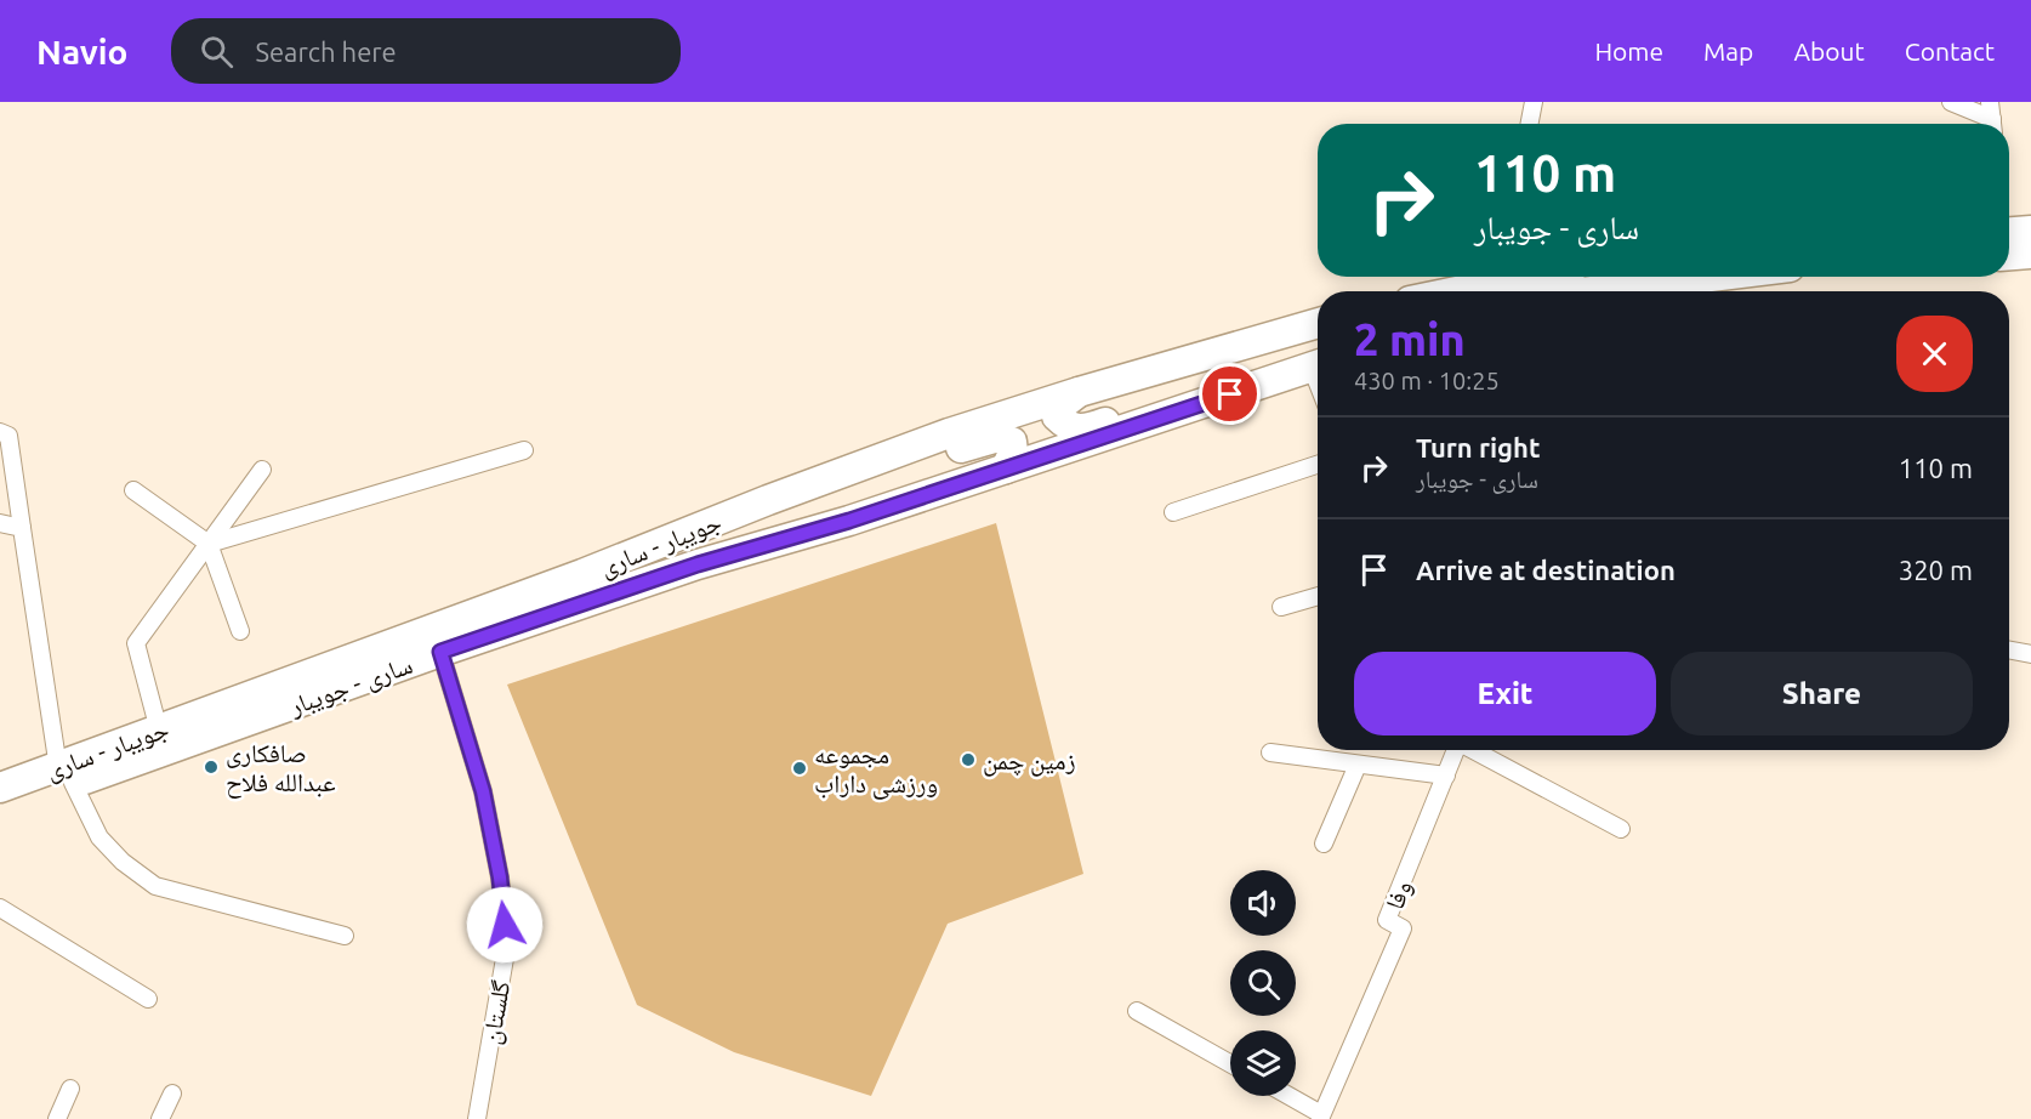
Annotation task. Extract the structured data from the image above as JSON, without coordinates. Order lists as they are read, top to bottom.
{
  "streets": {
    "highway": ["جویبار - ساری", "ساری - جویبار"],
    "street": ["وفا", "گلستان"]
  },
  "crossings": [
    ["جویبار - ساری", "ساری - جویبار"],
    ["ساری - جویبار", "گلستان"]
  ],
  "places": ["زمین چمن", "صافکاری عبدالله فلاح", "مجموعه ورزشی داراب"],
  "page": {
    "header": "Navio",
    "search": "Search here",
    "nav": [
      "Home",
      "Map",
      "About",
      "Contact"
    ],
    "turn": ["110 m", "ساری - جویبار"],
    "heading": ["2 min", "430 m · 10:25"],
    "list": [
      {
        "name": "Turn right",
        "note": "ساری - جویبار",
        "value": "110 m"
      },
      {
        "name": "Arrive at destination",
        "value": "320 m"
      }
    ],
    "buttons": ["Exit", "Share"]
  }
}
